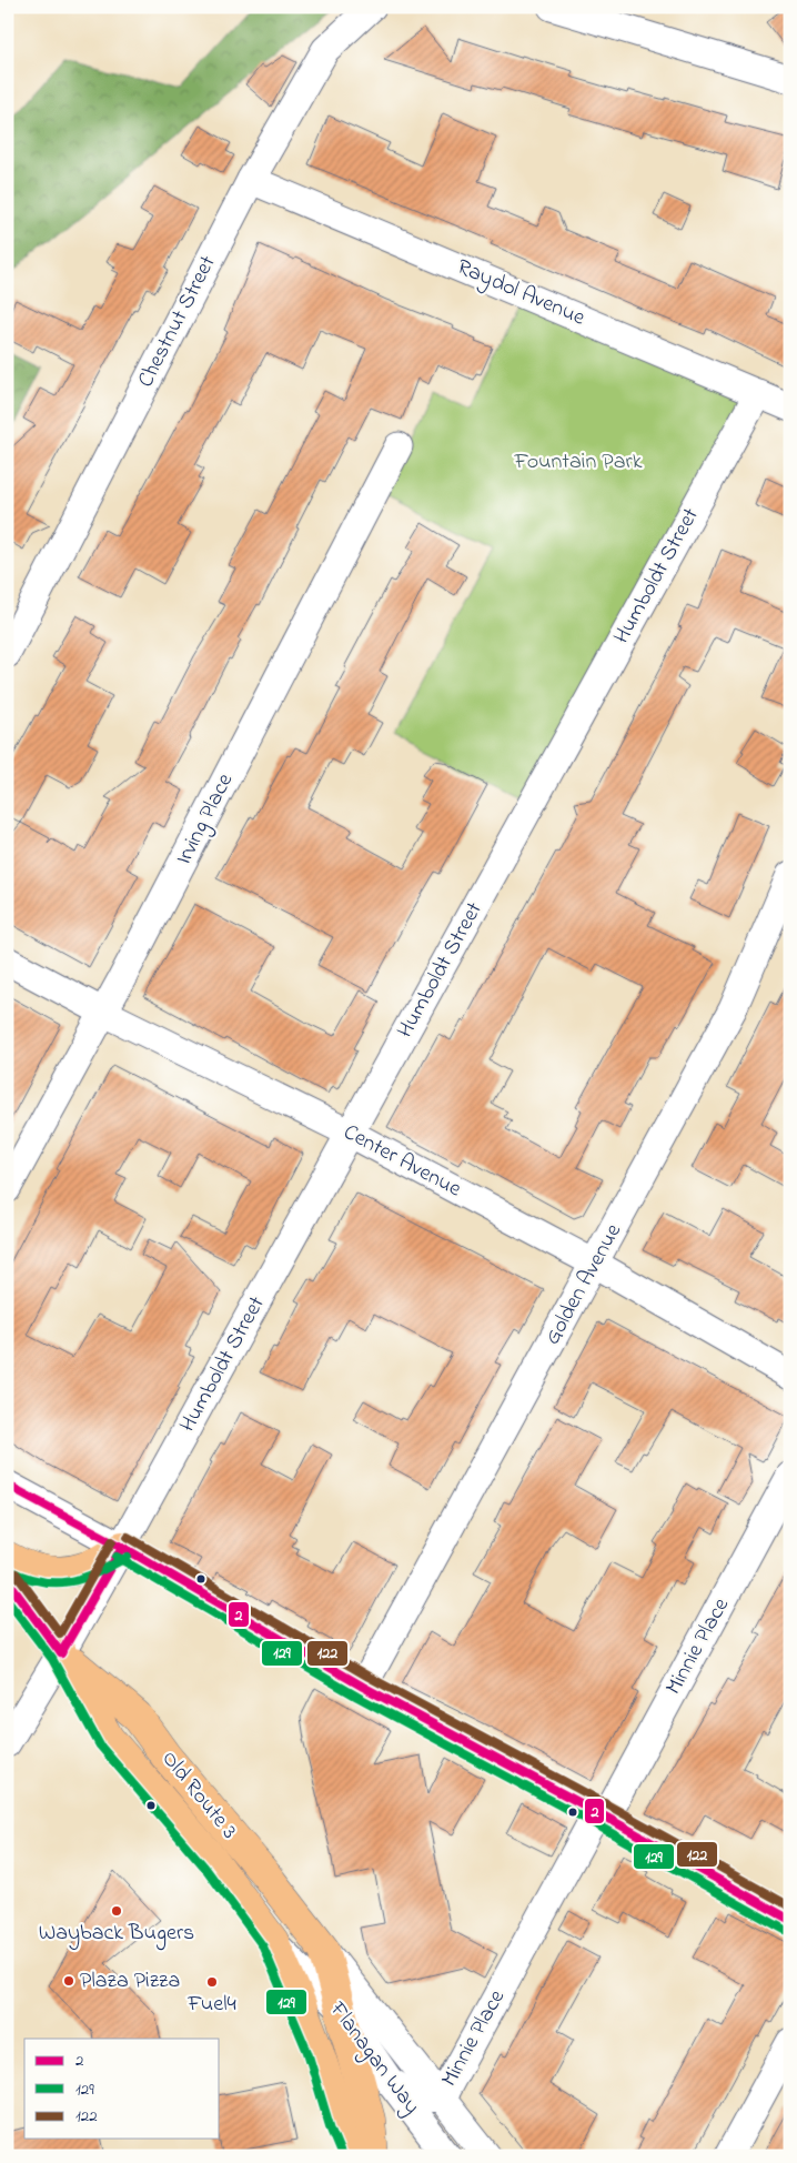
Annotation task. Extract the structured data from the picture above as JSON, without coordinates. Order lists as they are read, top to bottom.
{
  "streets": {
    "main road": ["Old Route 3"],
    "street": [
      "Raydol Avenue",
      "Chestnut Street",
      "Humboldt Street",
      "Irving Place",
      "Center Avenue",
      "Golden Avenue",
      "Minnie Place",
      "Flanagan Way"
    ]
  },
  "crossings": [
    ["Raydol Avenue", "Chestnut Street"],
    ["Raydol Avenue", "Humboldt Street"],
    ["Humboldt Street", "Center Avenue"],
    ["Humboldt Street", "Old Route 3"],
    ["Irving Place", "Center Avenue"],
    ["Center Avenue", "Golden Avenue"],
    ["Minnie Place", "Flanagan Way"],
    ["Old Route 3", "Flanagan Way"]
  ],
  "parks": ["Fountain Park"],
  "places": ["Wayback Bugers", "Plaza Pizza", "Fuel4"],
  "lines": ["transit line 2", "transit line 122", "transit line 129"],
  "legend": ["2", "129", "122"]
}
